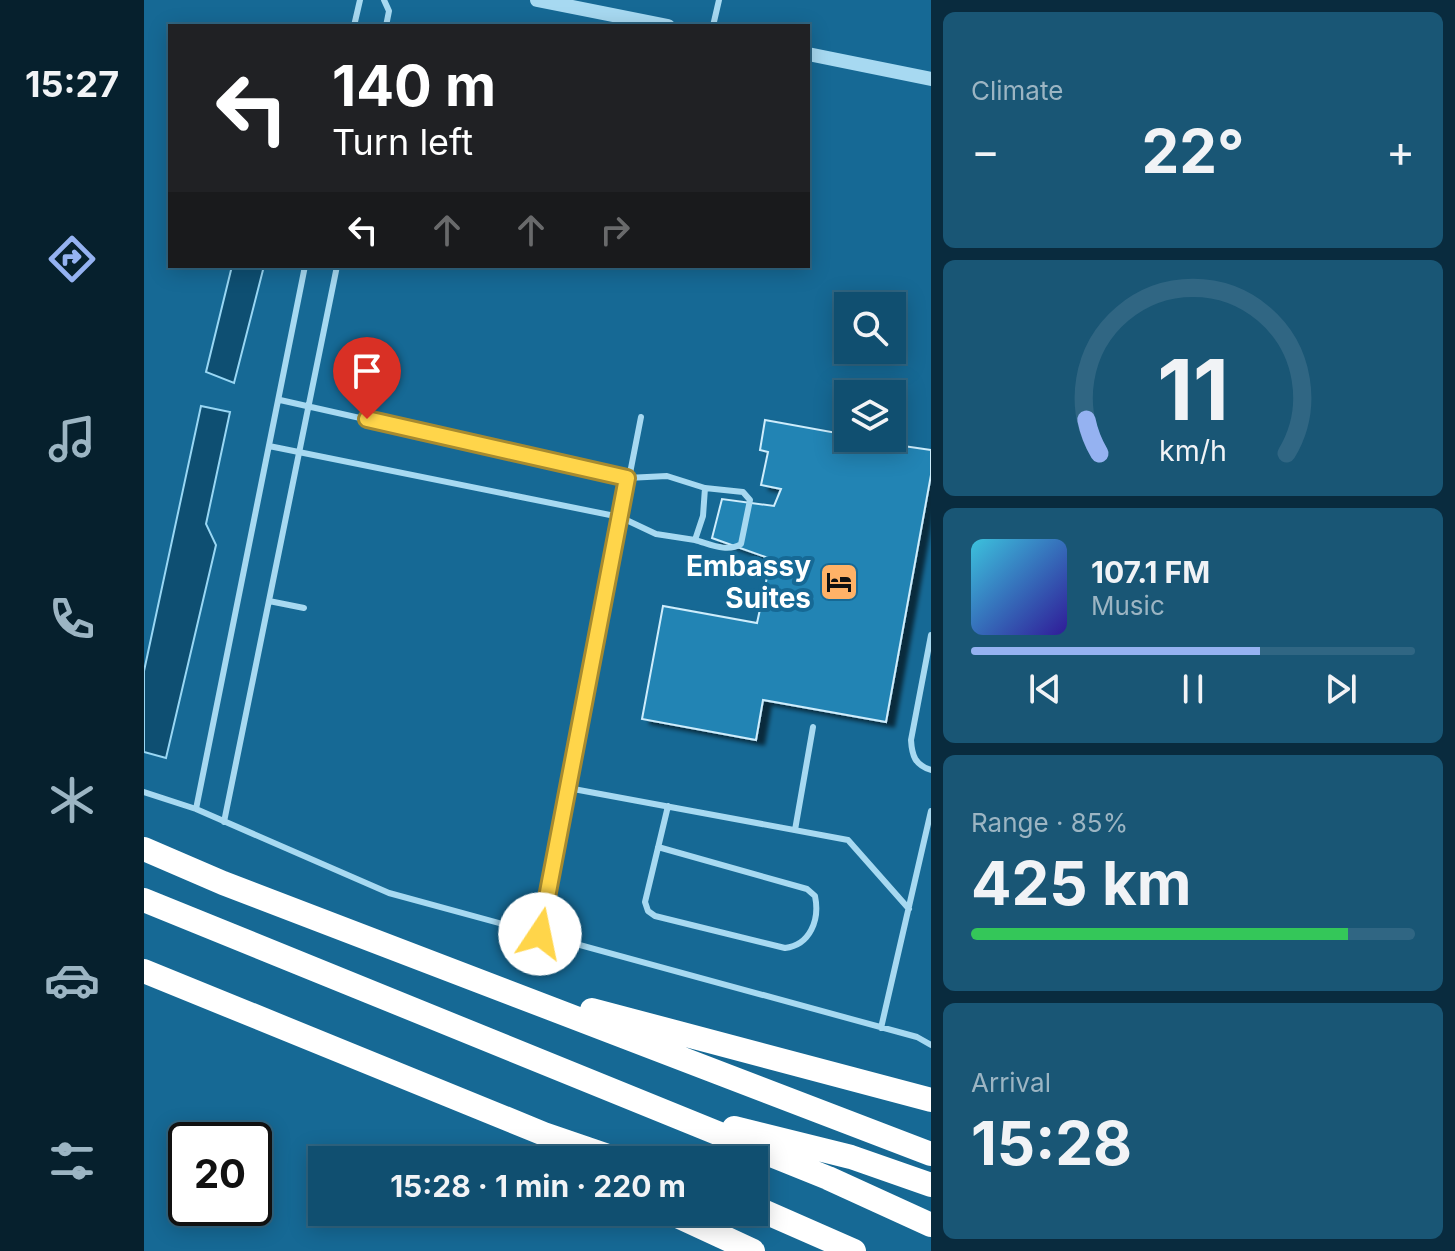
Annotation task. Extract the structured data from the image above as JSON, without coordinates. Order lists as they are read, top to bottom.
{
  "places": {
    "hotel": ["Embassy Suites"]
  },
  "page": {
    "tabs": "15:27",
    "tile": [
      "Climate",
      ["Range · 85%", "425 km"],
      ["Arrival", "15:28"]
    ],
    "turn": ["140 m", "Turn left"],
    "heat": ["−", "22°", "+"],
    "song": ["107.1 FM", "Music"],
    "limit": "20",
    "trip": "15:28 · 1 min · 220 m",
    "gauge": ["11", "km/h"]
  }
}
